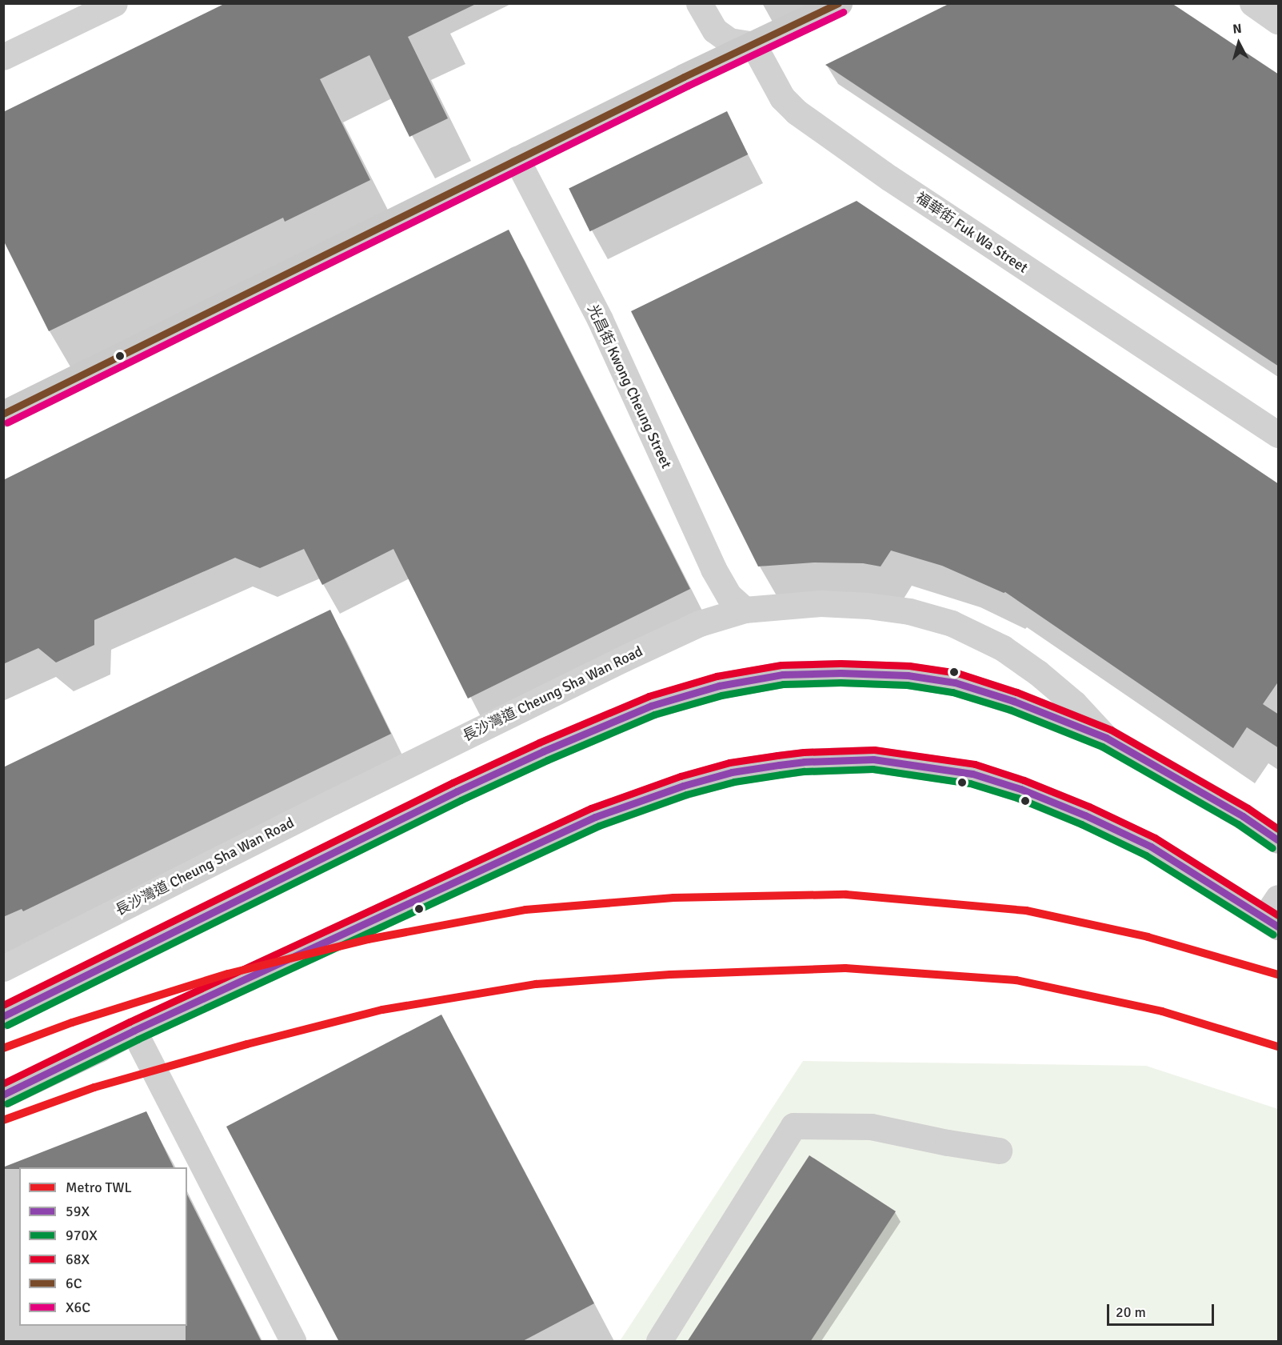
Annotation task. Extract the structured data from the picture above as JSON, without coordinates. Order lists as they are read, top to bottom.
{
  "streets": {
    "main road": ["長沙灣道 Cheung Sha Wan Road"],
    "street": ["福華街 Fuk Wa Street", "光昌街 Kwong Cheung Street"]
  },
  "crossings": [
    ["光昌街 Kwong Cheung Street", "長沙灣道 Cheung Sha Wan Road"]
  ],
  "lines": [
    "transit line 6C",
    "transit line X6C",
    "transit line 68X",
    "transit line 59X",
    "transit line 970X",
    "metro line TWL"
  ],
  "legend": [
    "Metro TWL",
    "59X",
    "970X",
    "68X",
    "6C",
    "X6C"
  ],
  "scale_bar": "20 m",
  "north": "top"
}
